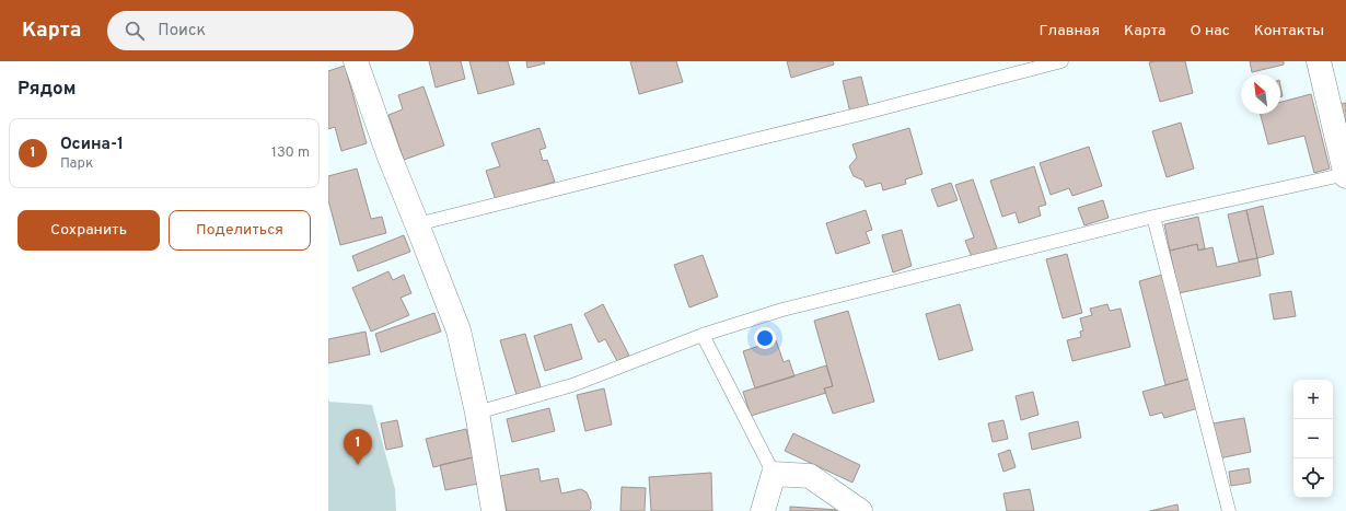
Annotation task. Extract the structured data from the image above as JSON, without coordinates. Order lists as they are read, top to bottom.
{
  "north": "top left",
  "page": {
    "header": "Карта",
    "search": "Поиск",
    "nav": [
      "Главная",
      "Карта",
      "О нас",
      "Контакты"
    ],
    "heading": "Рядом",
    "list": [
      {
        "mark": "1",
        "name": "Осина-1",
        "note": "Парк",
        "value": "130 m"
      }
    ],
    "buttons": ["Сохранить", "Поделиться"],
    "map_buttons": ["+", "−"],
    "pins": "1"
  }
}
